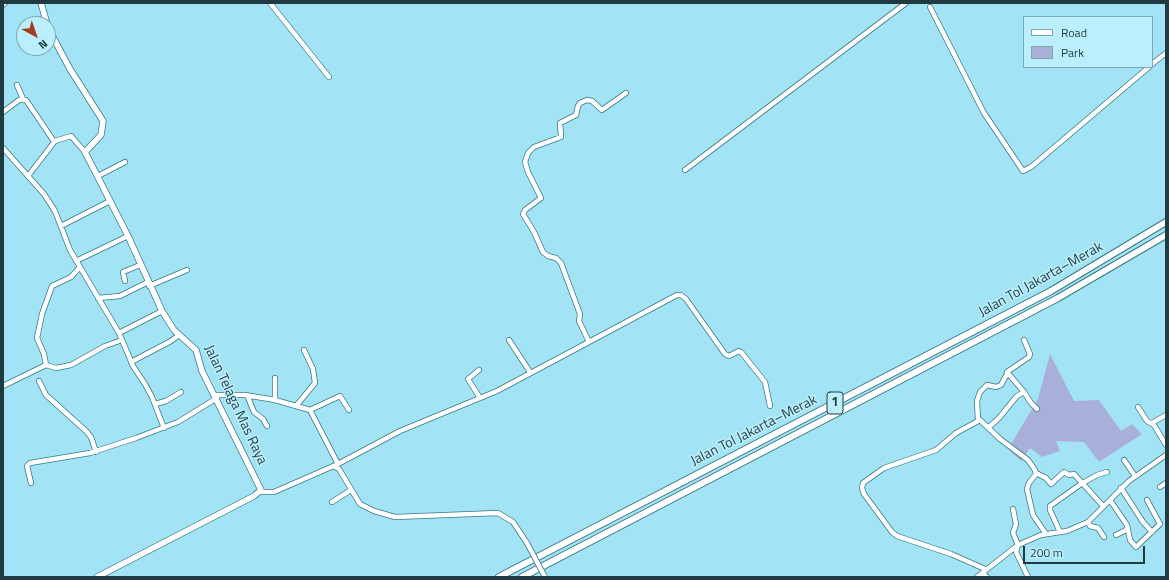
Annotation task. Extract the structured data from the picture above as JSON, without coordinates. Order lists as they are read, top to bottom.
{
  "streets": {
    "highway": ["Jalan Tol Jakarta–Merak", "1"],
    "main road": ["Jalan Telaga Mas Raya"]
  },
  "legend": ["Road", "Park"],
  "scale_bar": "200 m",
  "north": "bottom right"
}
